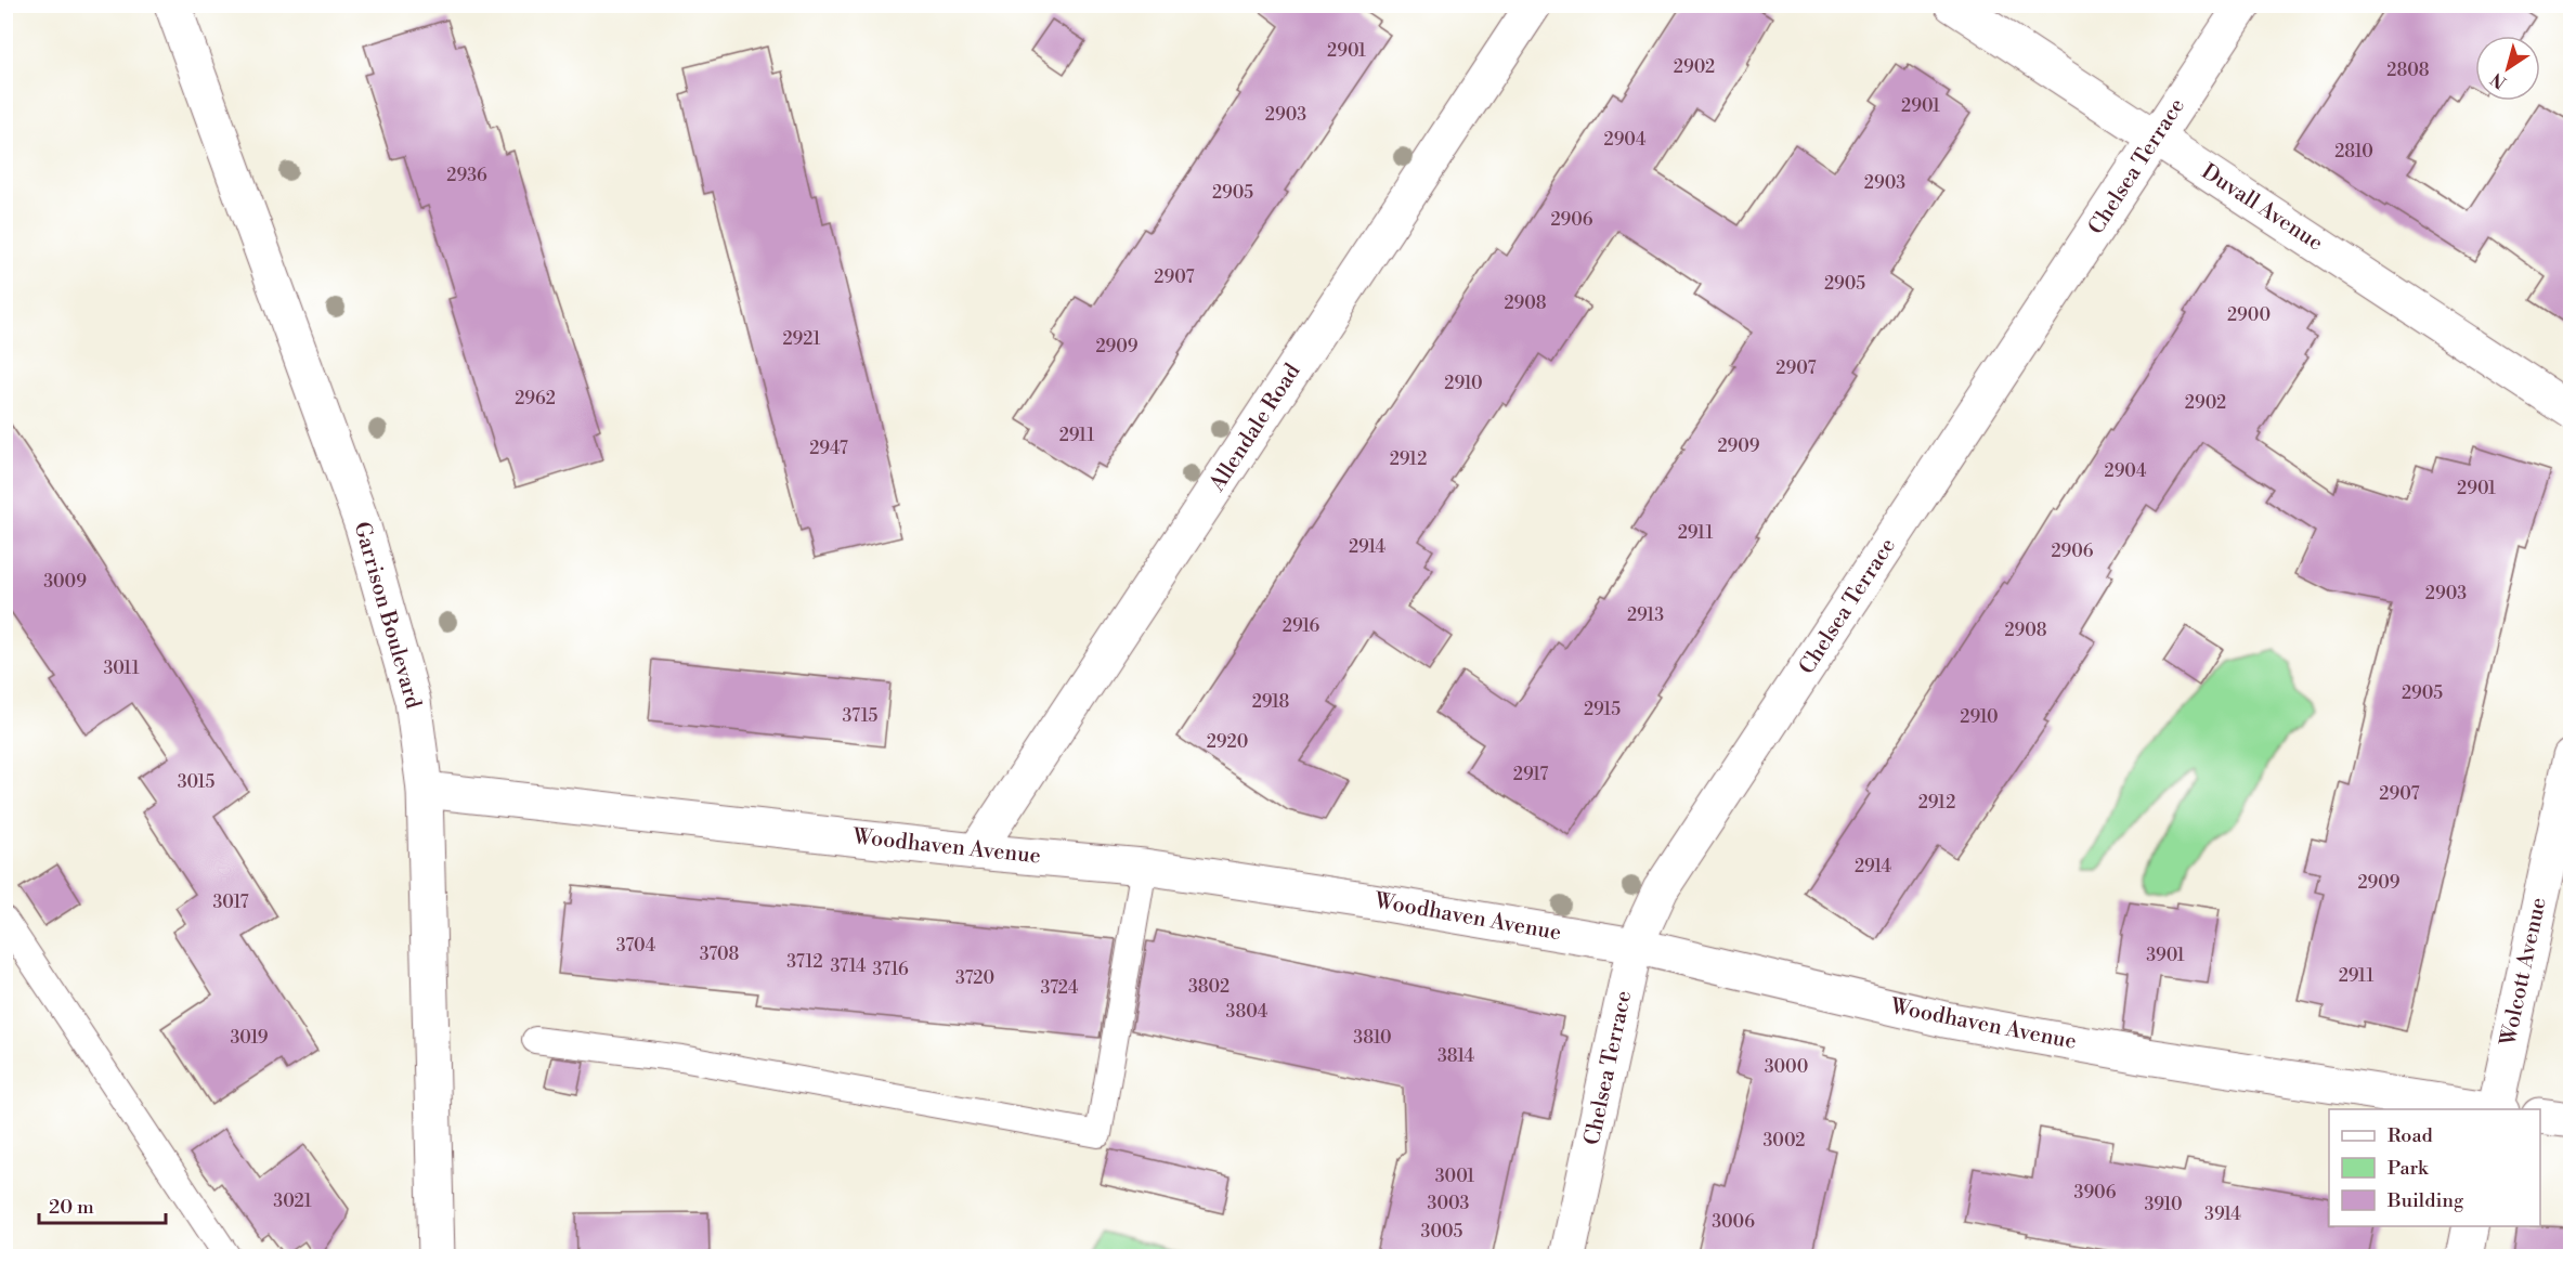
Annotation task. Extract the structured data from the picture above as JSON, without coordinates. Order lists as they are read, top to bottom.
{
  "streets": {
    "street": [
      "Chelsea Terrace",
      "Duvall Avenue",
      "Allendale Road",
      "Garrison Boulevard",
      "Woodhaven Avenue",
      "Wolcott Avenue"
    ]
  },
  "crossings": [
    ["Chelsea Terrace", "Duvall Avenue"],
    ["Chelsea Terrace", "Woodhaven Avenue"],
    ["Allendale Road", "Woodhaven Avenue"],
    ["Garrison Boulevard", "Woodhaven Avenue"]
  ],
  "house_numbers": [
    "2901",
    "2902",
    "2808",
    "2901",
    "2903",
    "2904",
    "2810",
    "2936",
    "2903",
    "2905",
    "2906",
    "2907",
    "2905",
    "2908",
    "2900",
    "2921",
    "2909",
    "2907",
    "2910",
    "2962",
    "2902",
    "2911",
    "2909",
    "2947",
    "2912",
    "2904",
    "2901",
    "2911",
    "2914",
    "2906",
    "3009",
    "2903",
    "2913",
    "2916",
    "2908",
    "3011",
    "2905",
    "2918",
    "2915",
    "3715",
    "2910",
    "2920",
    "2917",
    "3015",
    "2907",
    "2912",
    "2914",
    "2909",
    "3017",
    "3704",
    "3708",
    "3901",
    "3712",
    "3714",
    "3716",
    "2911",
    "3720",
    "3802",
    "3724",
    "3804",
    "3019",
    "3810",
    "3814",
    "3000",
    "3002",
    "3001",
    "3906",
    "3021",
    "3003",
    "3910",
    "3914",
    "3006",
    "3005"
  ],
  "legend": ["Road", "Park", "Building"],
  "scale_bar": "20 m",
  "north": "bottom left"
}
